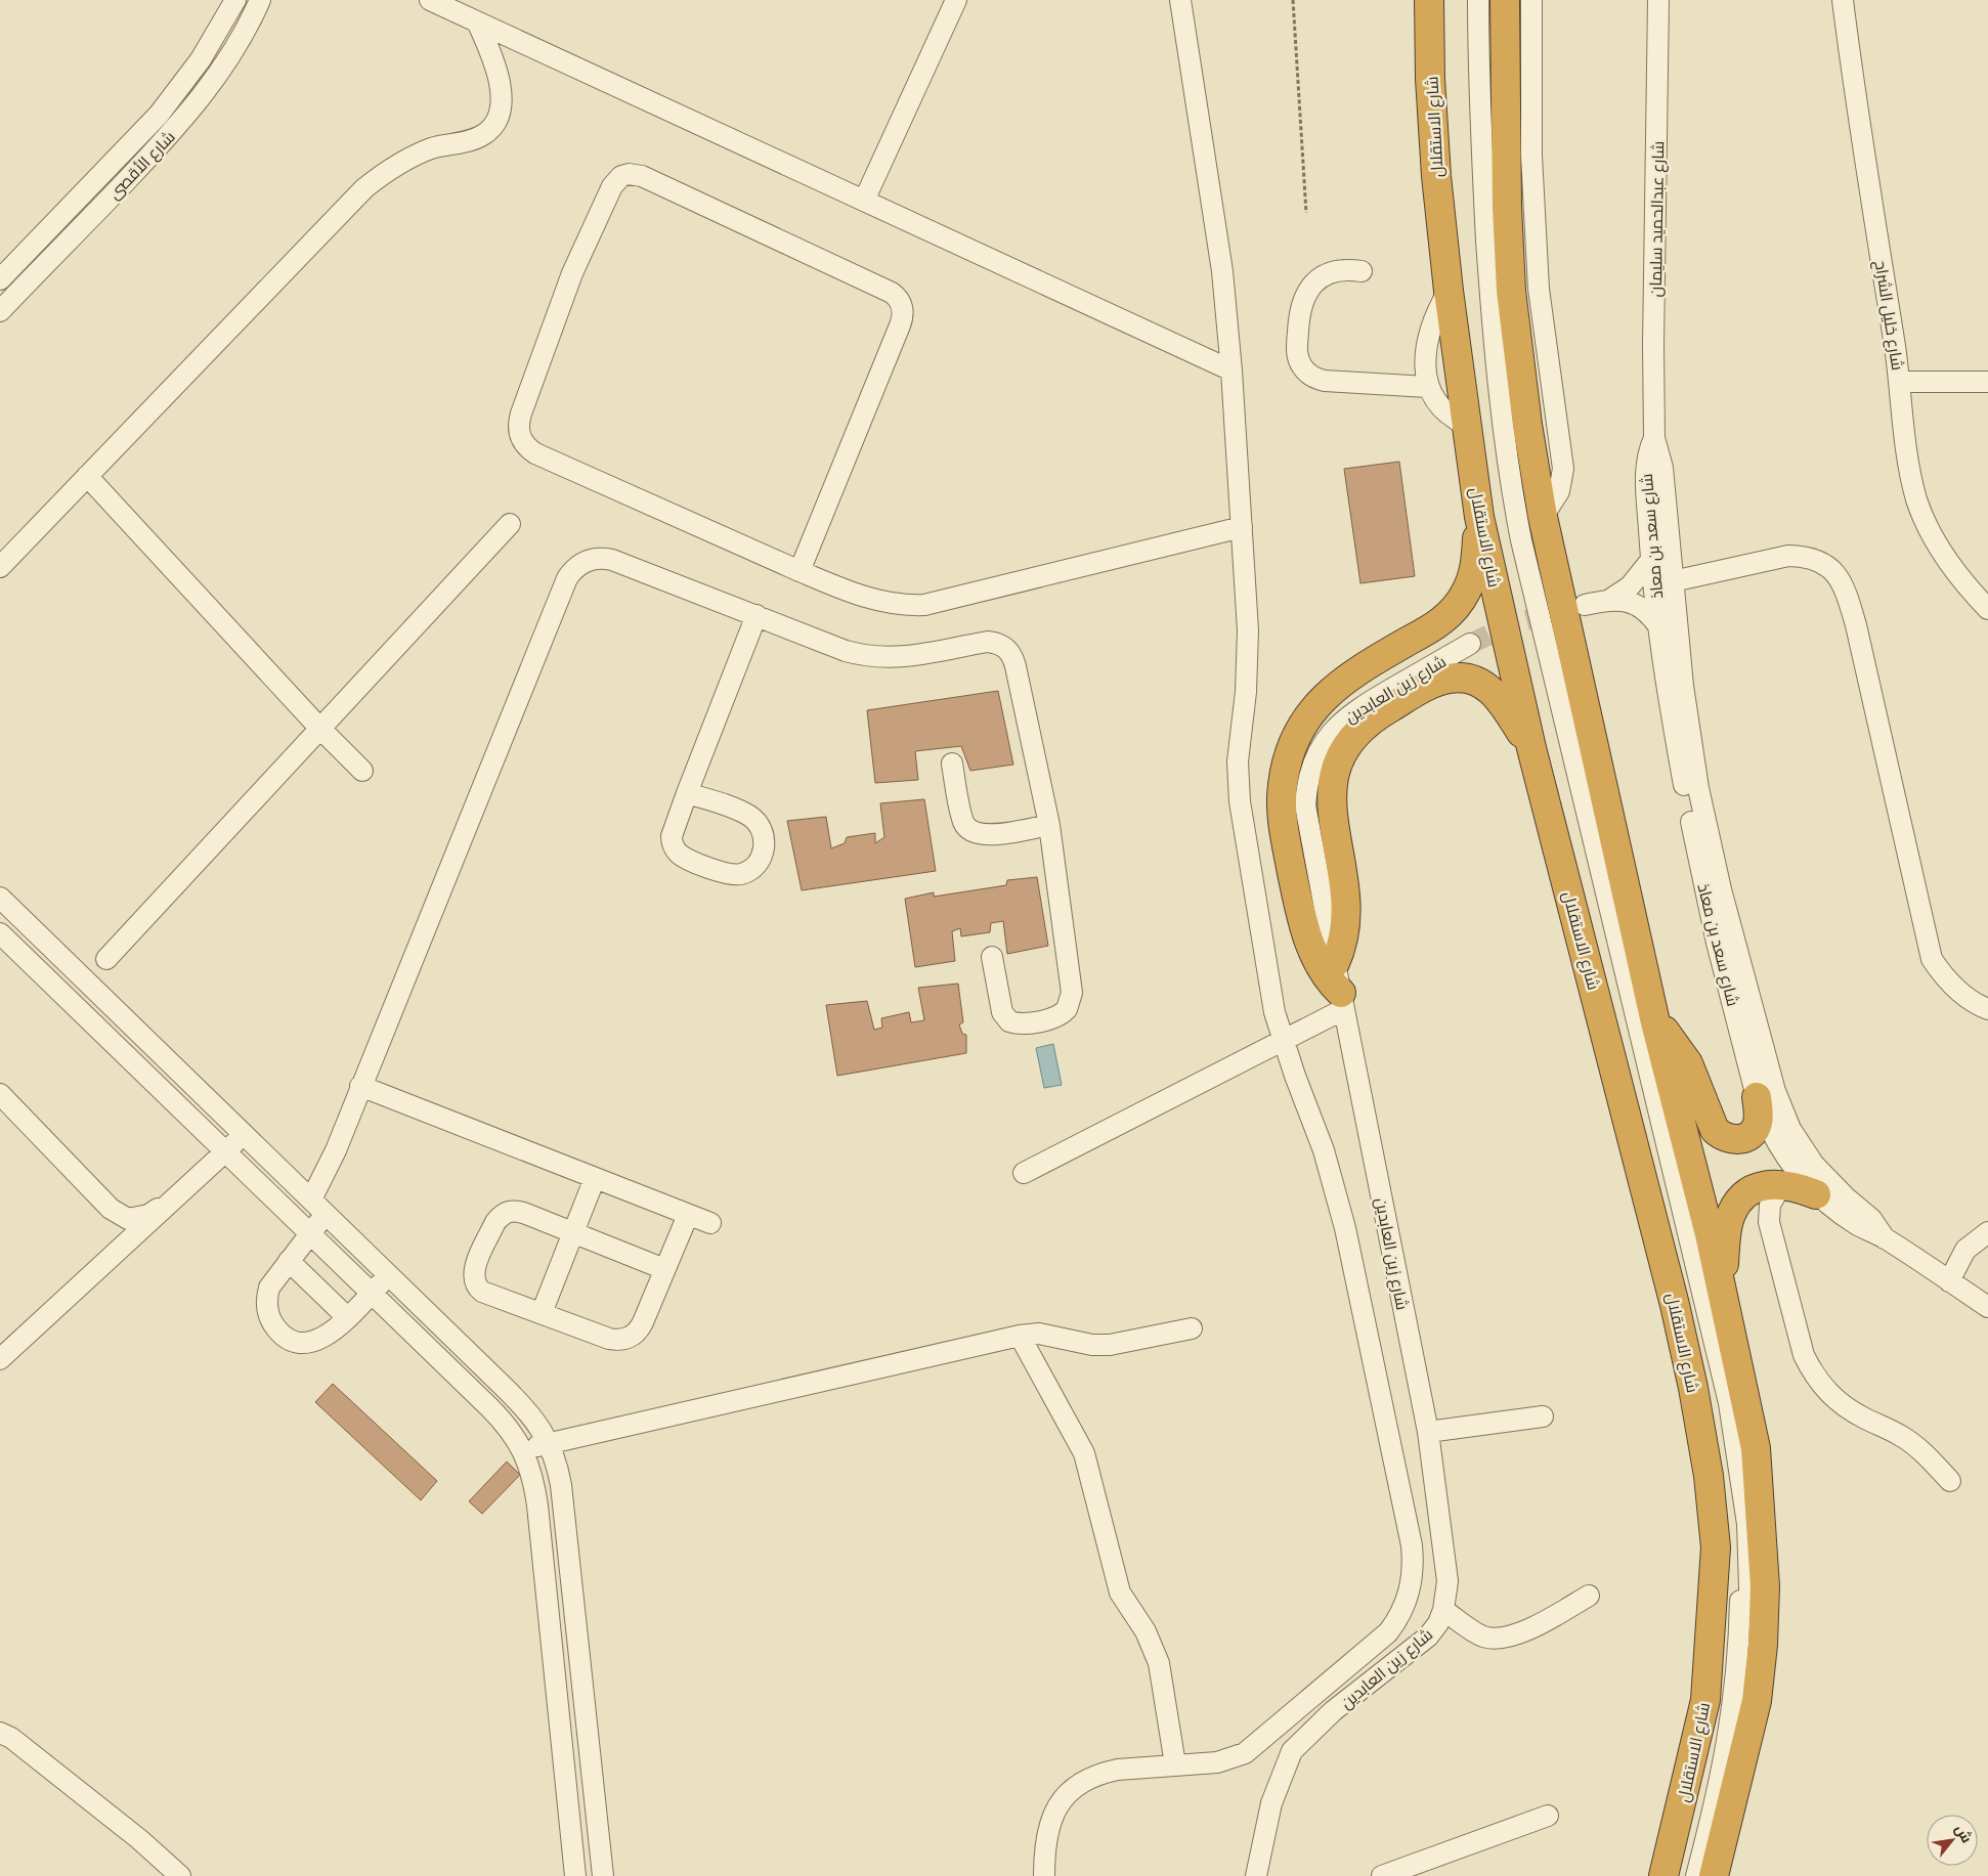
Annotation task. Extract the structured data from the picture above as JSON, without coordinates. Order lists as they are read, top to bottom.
{
  "streets": {
    "highway": ["شارع الاستقلال"],
    "street": [
      "شارع الأقصى",
      "شارع عبدالحميد سليمان",
      "شارع خليل الشراح",
      "شارع سعد بن معاذ",
      "شارع زين العابدين"
    ]
  },
  "crossings": [
    ["شارع عبدالحميد سليمان", "شارع سعد بن معاذ"]
  ],
  "north": "top right"
}
